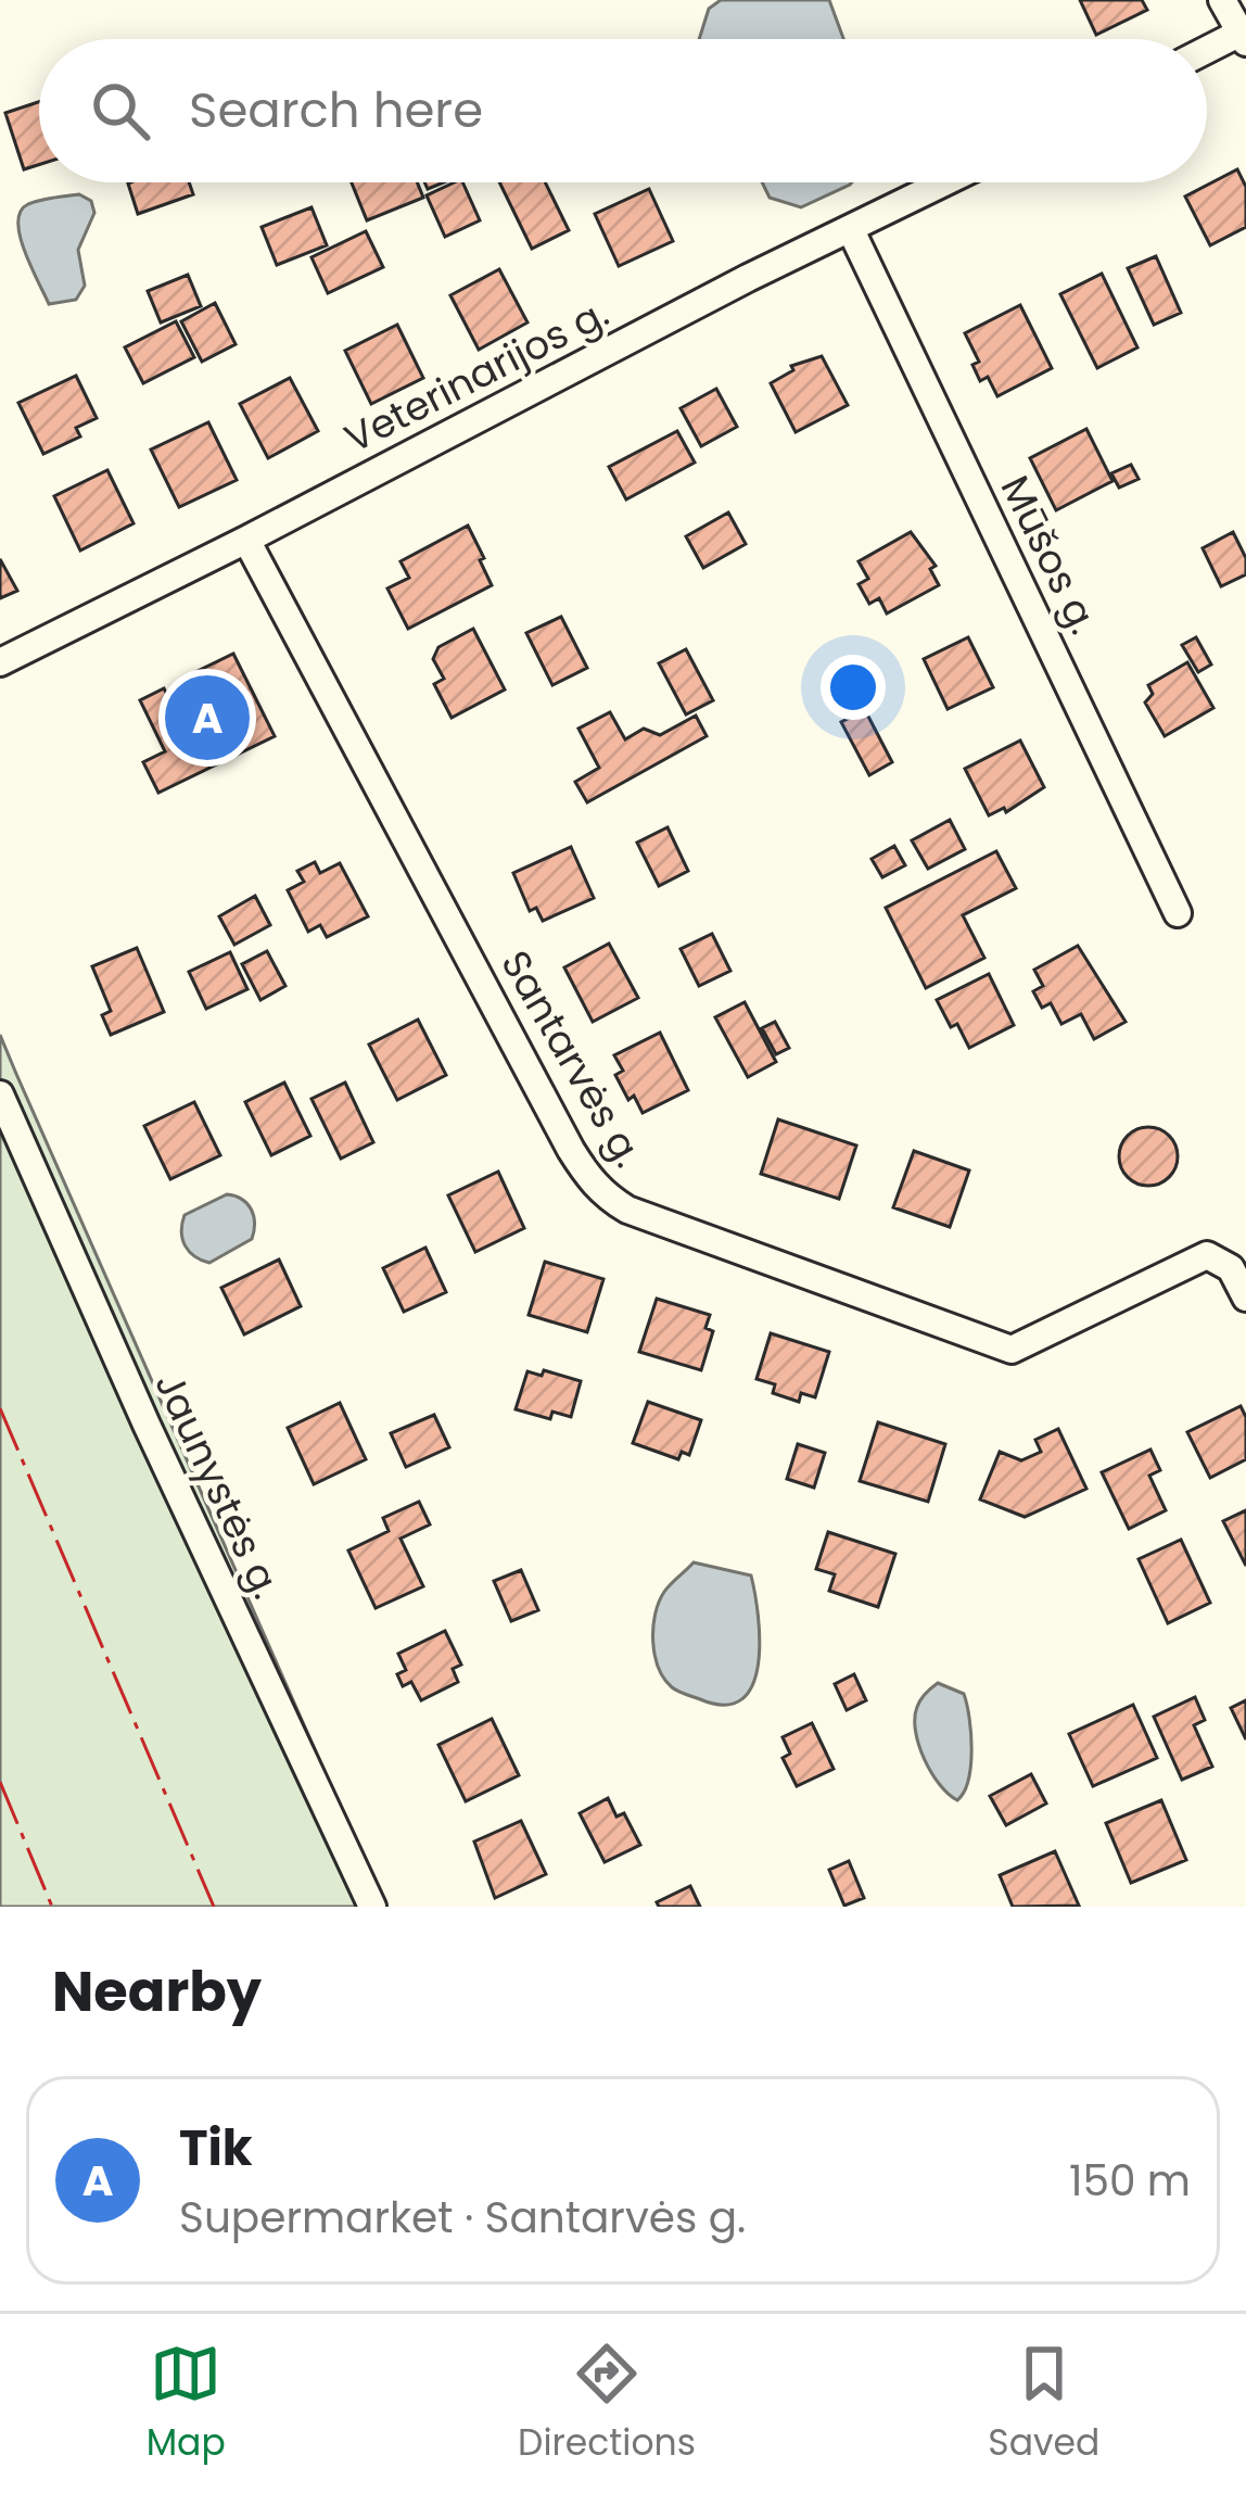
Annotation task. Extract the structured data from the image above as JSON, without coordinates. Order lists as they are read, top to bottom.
{
  "streets": {
    "street": [
      "Veterinarijos g.",
      "Mūšos g.",
      "Santarvės g.",
      "Jaunystės g."
    ]
  },
  "crossings": [
    ["Veterinarijos g.", "Mūšos g."],
    ["Veterinarijos g.", "Santarvės g."]
  ],
  "page": {
    "search": "Search here",
    "pins": "A",
    "heading": "Nearby",
    "list": [
      {
        "mark": "A",
        "name": "Tik",
        "note": "Supermarket · Santarvės g.",
        "value": "150 m"
      }
    ],
    "nav": ["Map", "Directions", "Saved"]
  }
}
